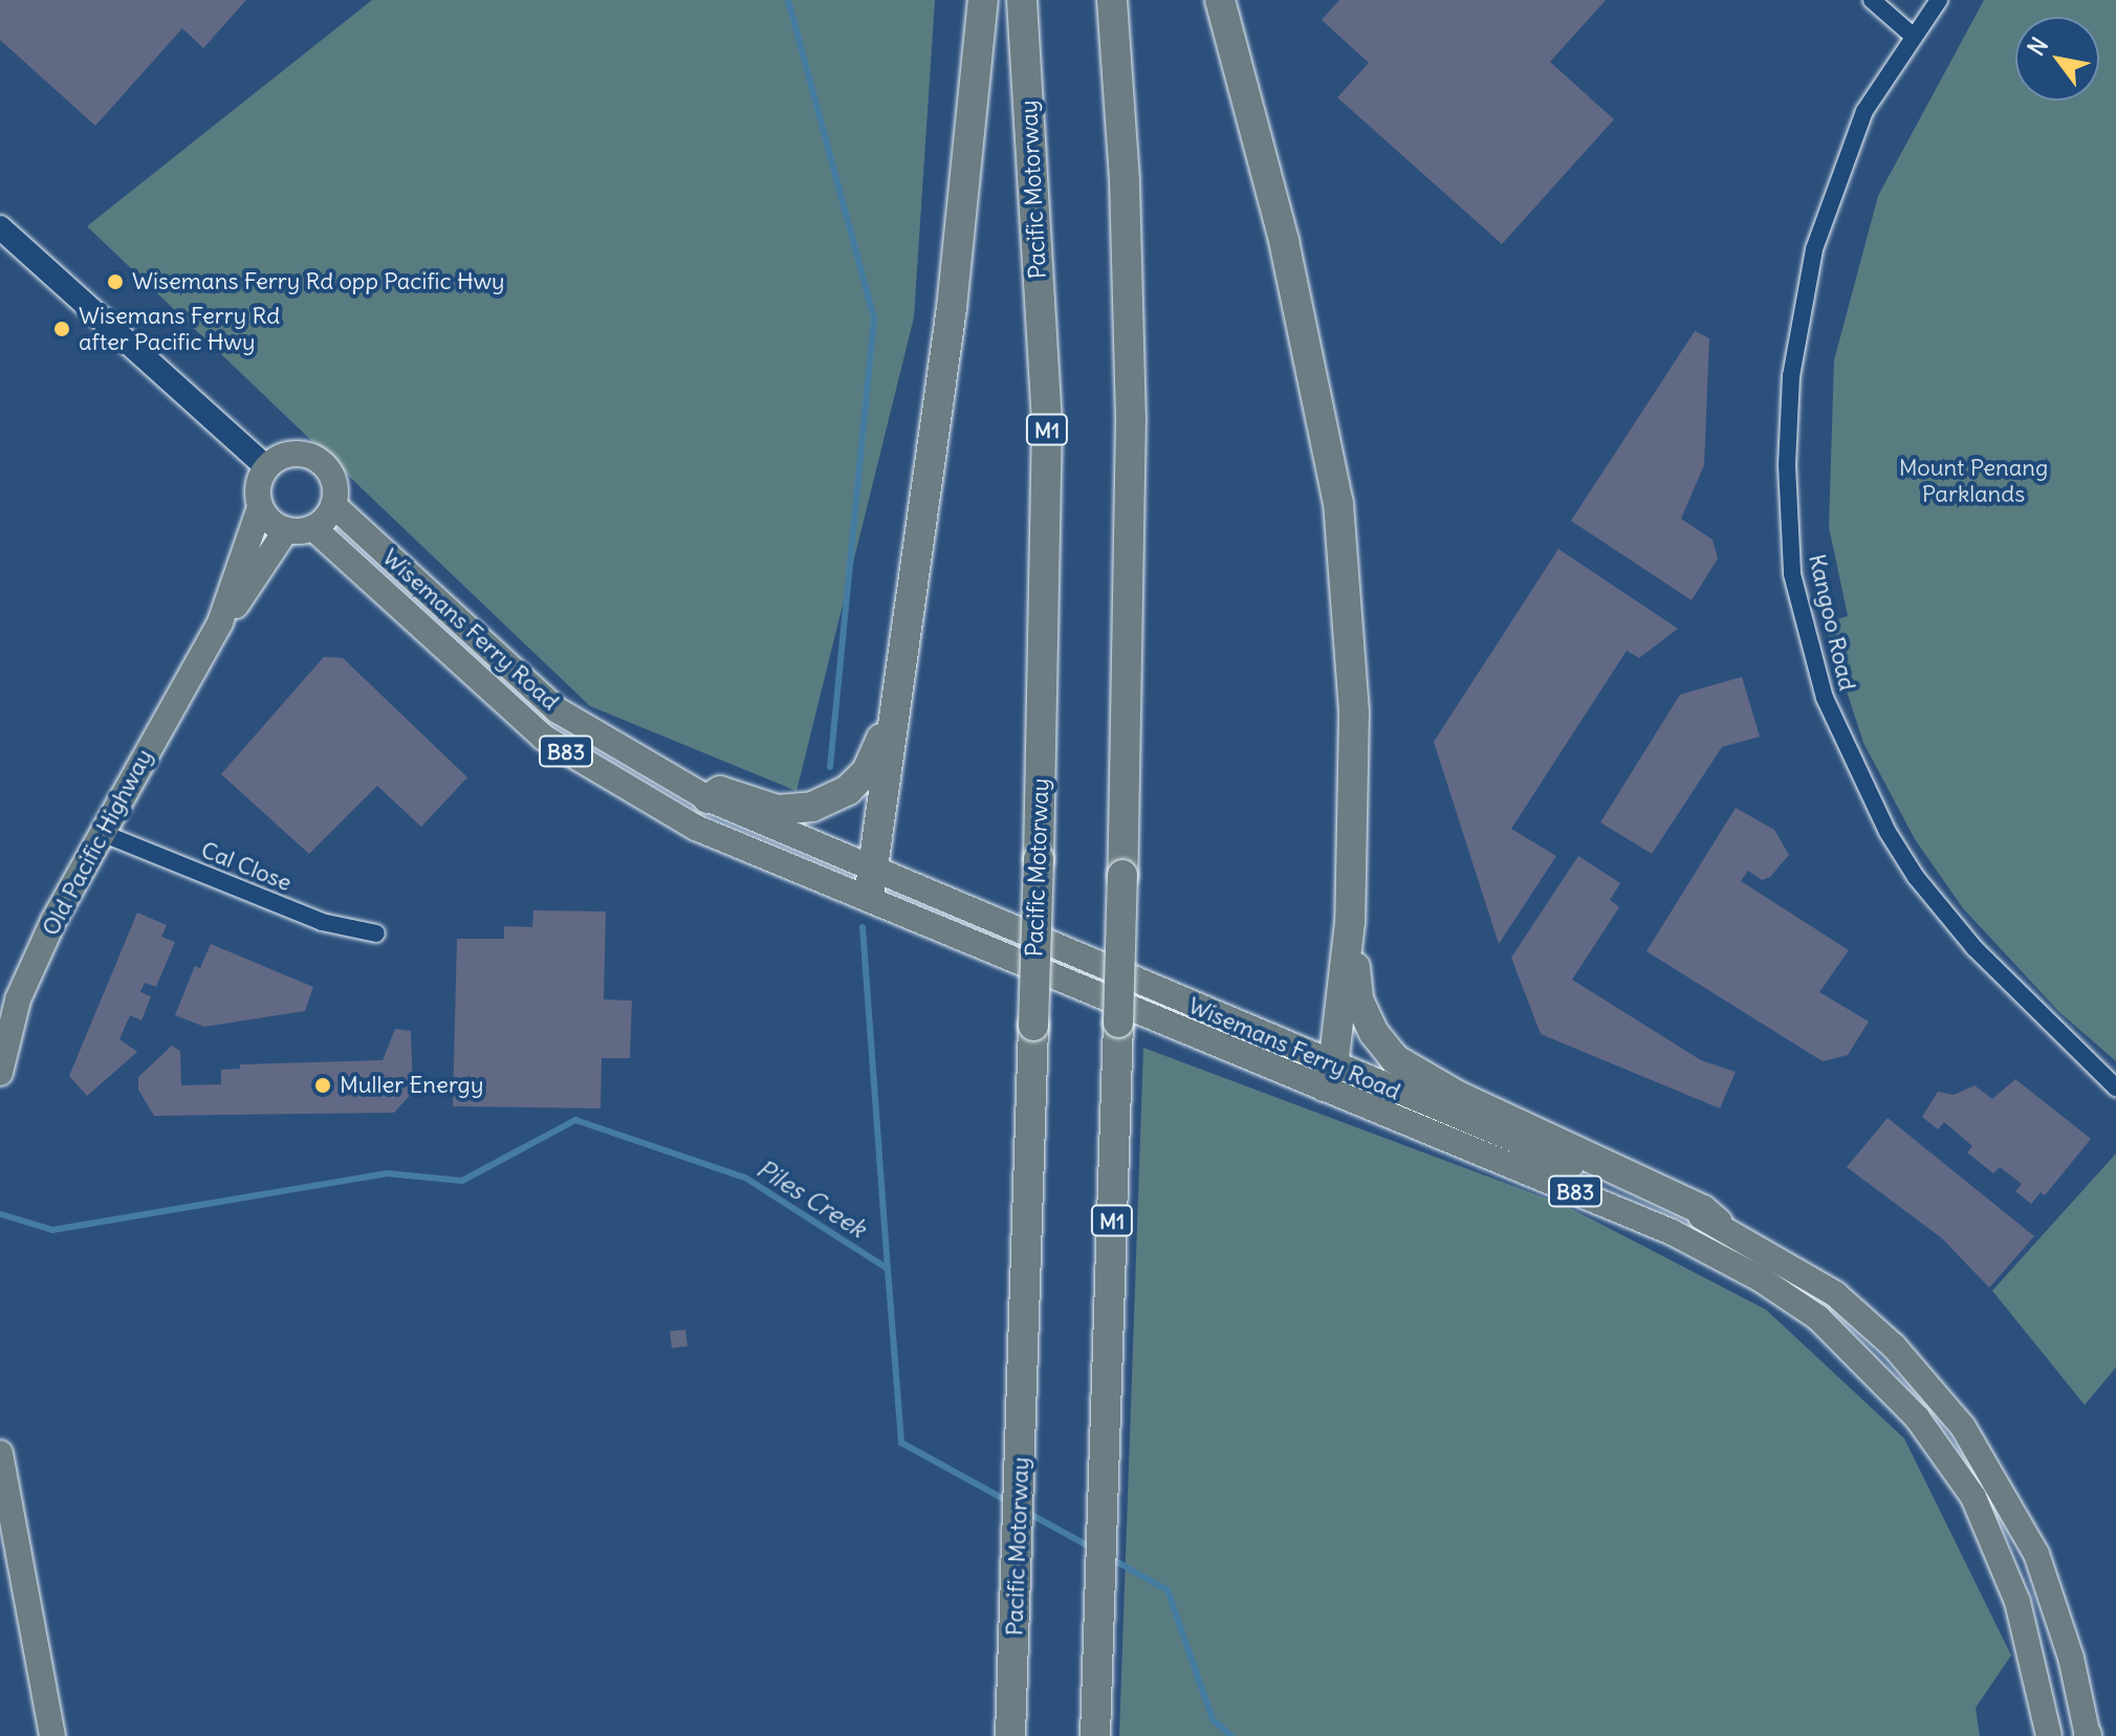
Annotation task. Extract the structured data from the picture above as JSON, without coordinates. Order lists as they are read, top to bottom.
{
  "streets": {
    "highway": ["Pacific Motorway", "M1"],
    "main road": ["Wisemans Ferry Road", "B83", "Old Pacific Highway"],
    "street": ["Kangoo Road", "Cal Close"]
  },
  "crossings": [
    ["Wisemans Ferry Road", "Old Pacific Highway"],
    ["Old Pacific Highway", "Cal Close"]
  ],
  "water": ["Piles Creek"],
  "parks": ["Mount Penang Parklands"],
  "places": ["Wisemans Ferry Rd opp Pacific Hwy", "Wisemans Ferry Rd after Pacific Hwy", "Muller Energy"],
  "north": "top left"
}
